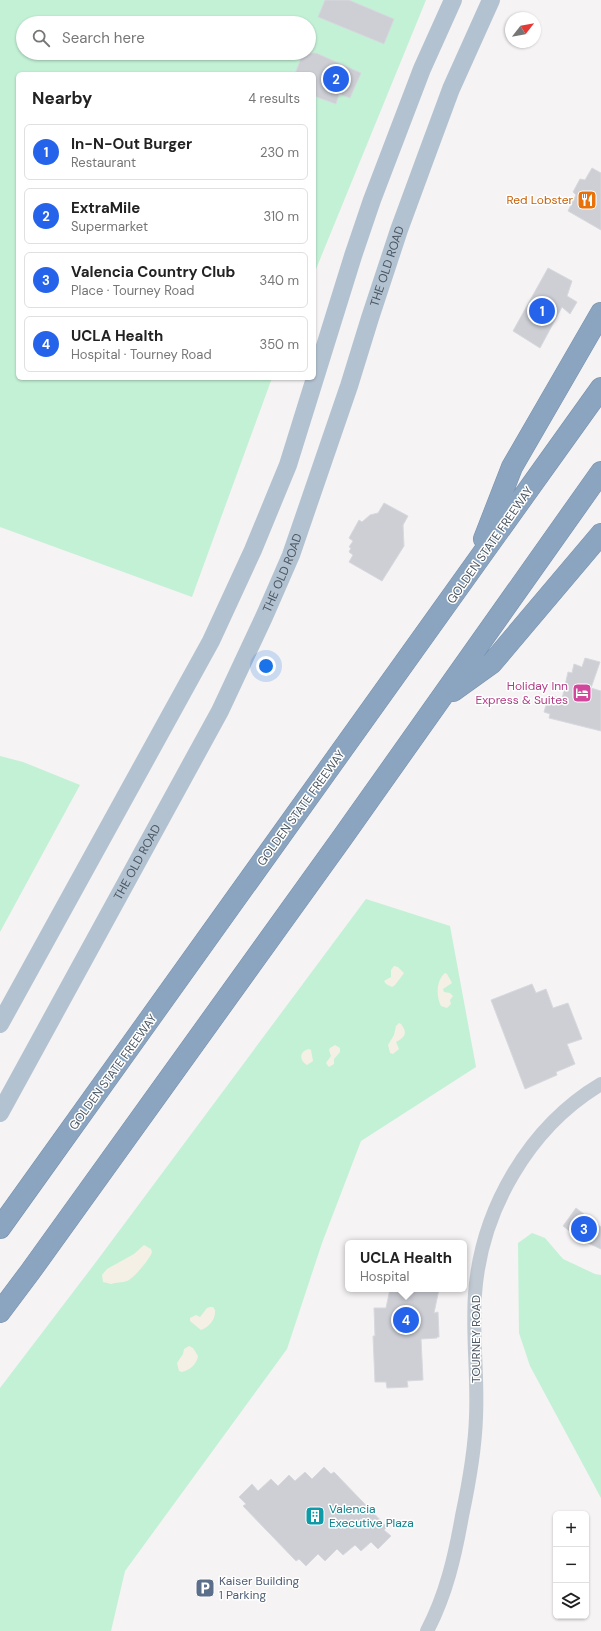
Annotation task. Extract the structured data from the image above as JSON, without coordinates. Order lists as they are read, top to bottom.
{
  "streets": {
    "highway": ["GOLDEN STATE FREEWAY"],
    "main road": ["THE OLD ROAD"],
    "street": ["TOURNEY ROAD"]
  },
  "places": {
    "restaurant": ["Red Lobster"],
    "hotel": ["Holiday Inn Express & Suites"],
    "building": ["Valencia Executive Plaza"],
    "parking": ["Kaiser Building 1 Parking"]
  },
  "north": "top right",
  "page": {
    "search": "Search here",
    "pins": [
      "2",
      "1",
      "3",
      "4"
    ],
    "heading": ["Nearby", "4 results"],
    "list": [
      {
        "mark": "1",
        "name": "In-N-Out Burger",
        "note": "Restaurant",
        "value": "230 m"
      },
      {
        "mark": "2",
        "name": "ExtraMile",
        "note": "Supermarket",
        "value": "310 m"
      },
      {
        "mark": "3",
        "name": "Valencia Country Club",
        "note": "Place · Tourney Road",
        "value": "340 m"
      },
      {
        "mark": "4",
        "name": "UCLA Health",
        "note": "Hospital · Tourney Road",
        "value": "350 m"
      }
    ],
    "popup": ["UCLA Health", "Hospital"],
    "map_buttons": ["+", "−"]
  }
}
